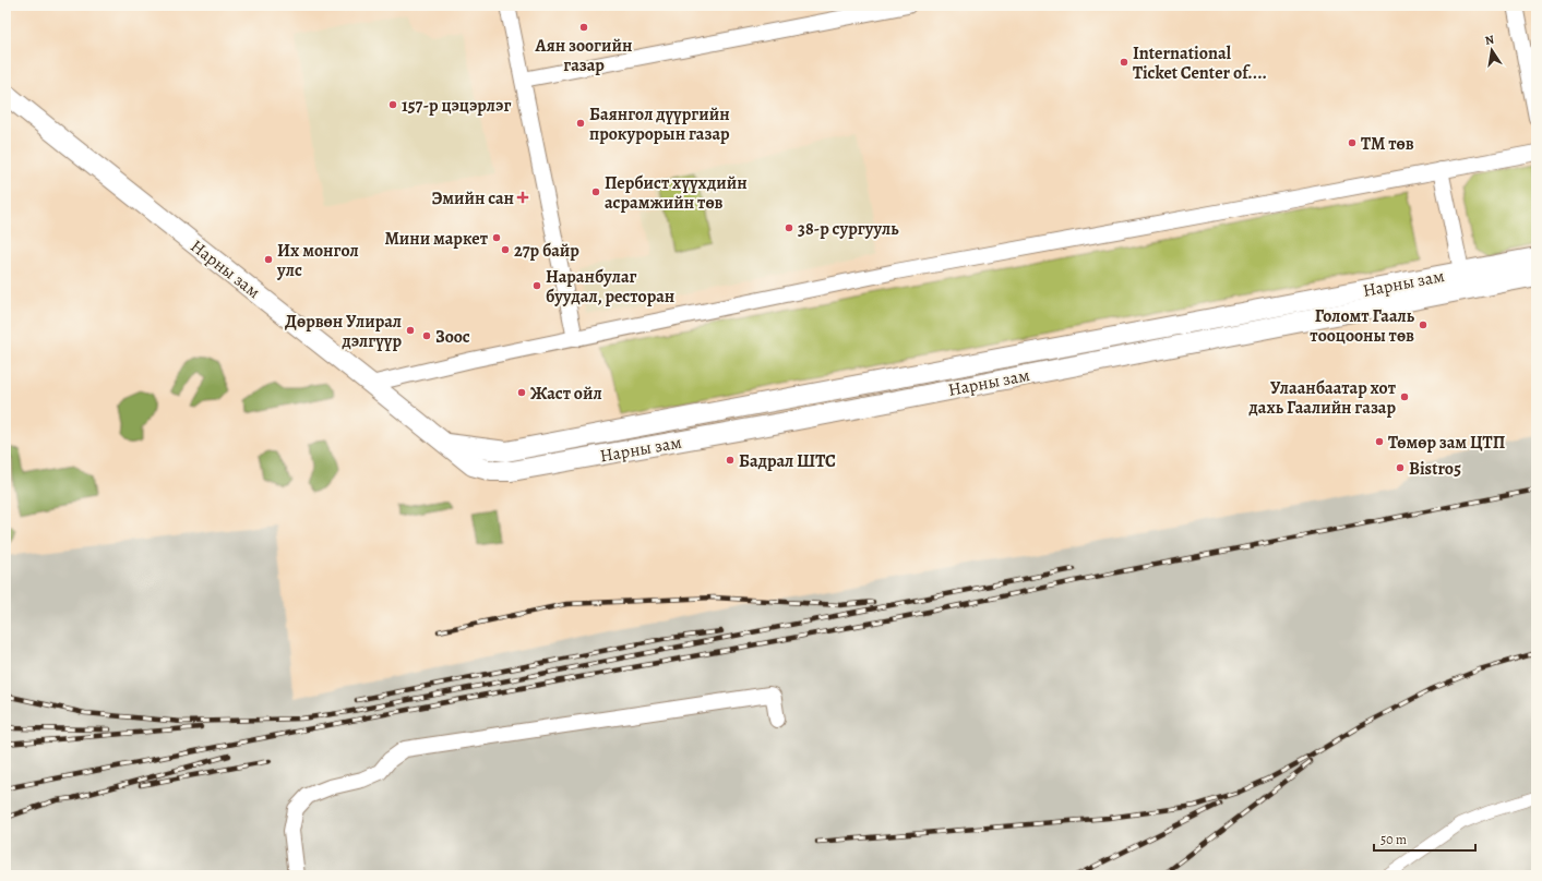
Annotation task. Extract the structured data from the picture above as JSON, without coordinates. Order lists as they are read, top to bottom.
{
  "streets": {
    "main road": ["Нарны зам"]
  },
  "places": {
    "other": [
      "Аян зоогийн газар",
      "International Ticket Center of....",
      "157-р цэцэрлэг",
      "Баянгол дүүргийн прокурорын газар",
      "TM төв",
      "Пербист хүүхдийн асрамжийн төв",
      "38-р сургууль",
      "Мини маркет",
      "27р байр",
      "Их монгол улс",
      "Наранбулаг буудал, ресторан",
      "Голомт Гааль тооцооны төв",
      "Дөрвөн Улирал дэлгүүр",
      "Зоос",
      "Жаст ойл",
      "Улаанбаатар хот дахь Гаалийн газар",
      "Төмөр зам ЦТП",
      "Бадрал ШТС",
      "Bistro5"
    ],
    "health": ["Эмийн сан"]
  },
  "scale_bar": "50 m",
  "north": "top"
}
